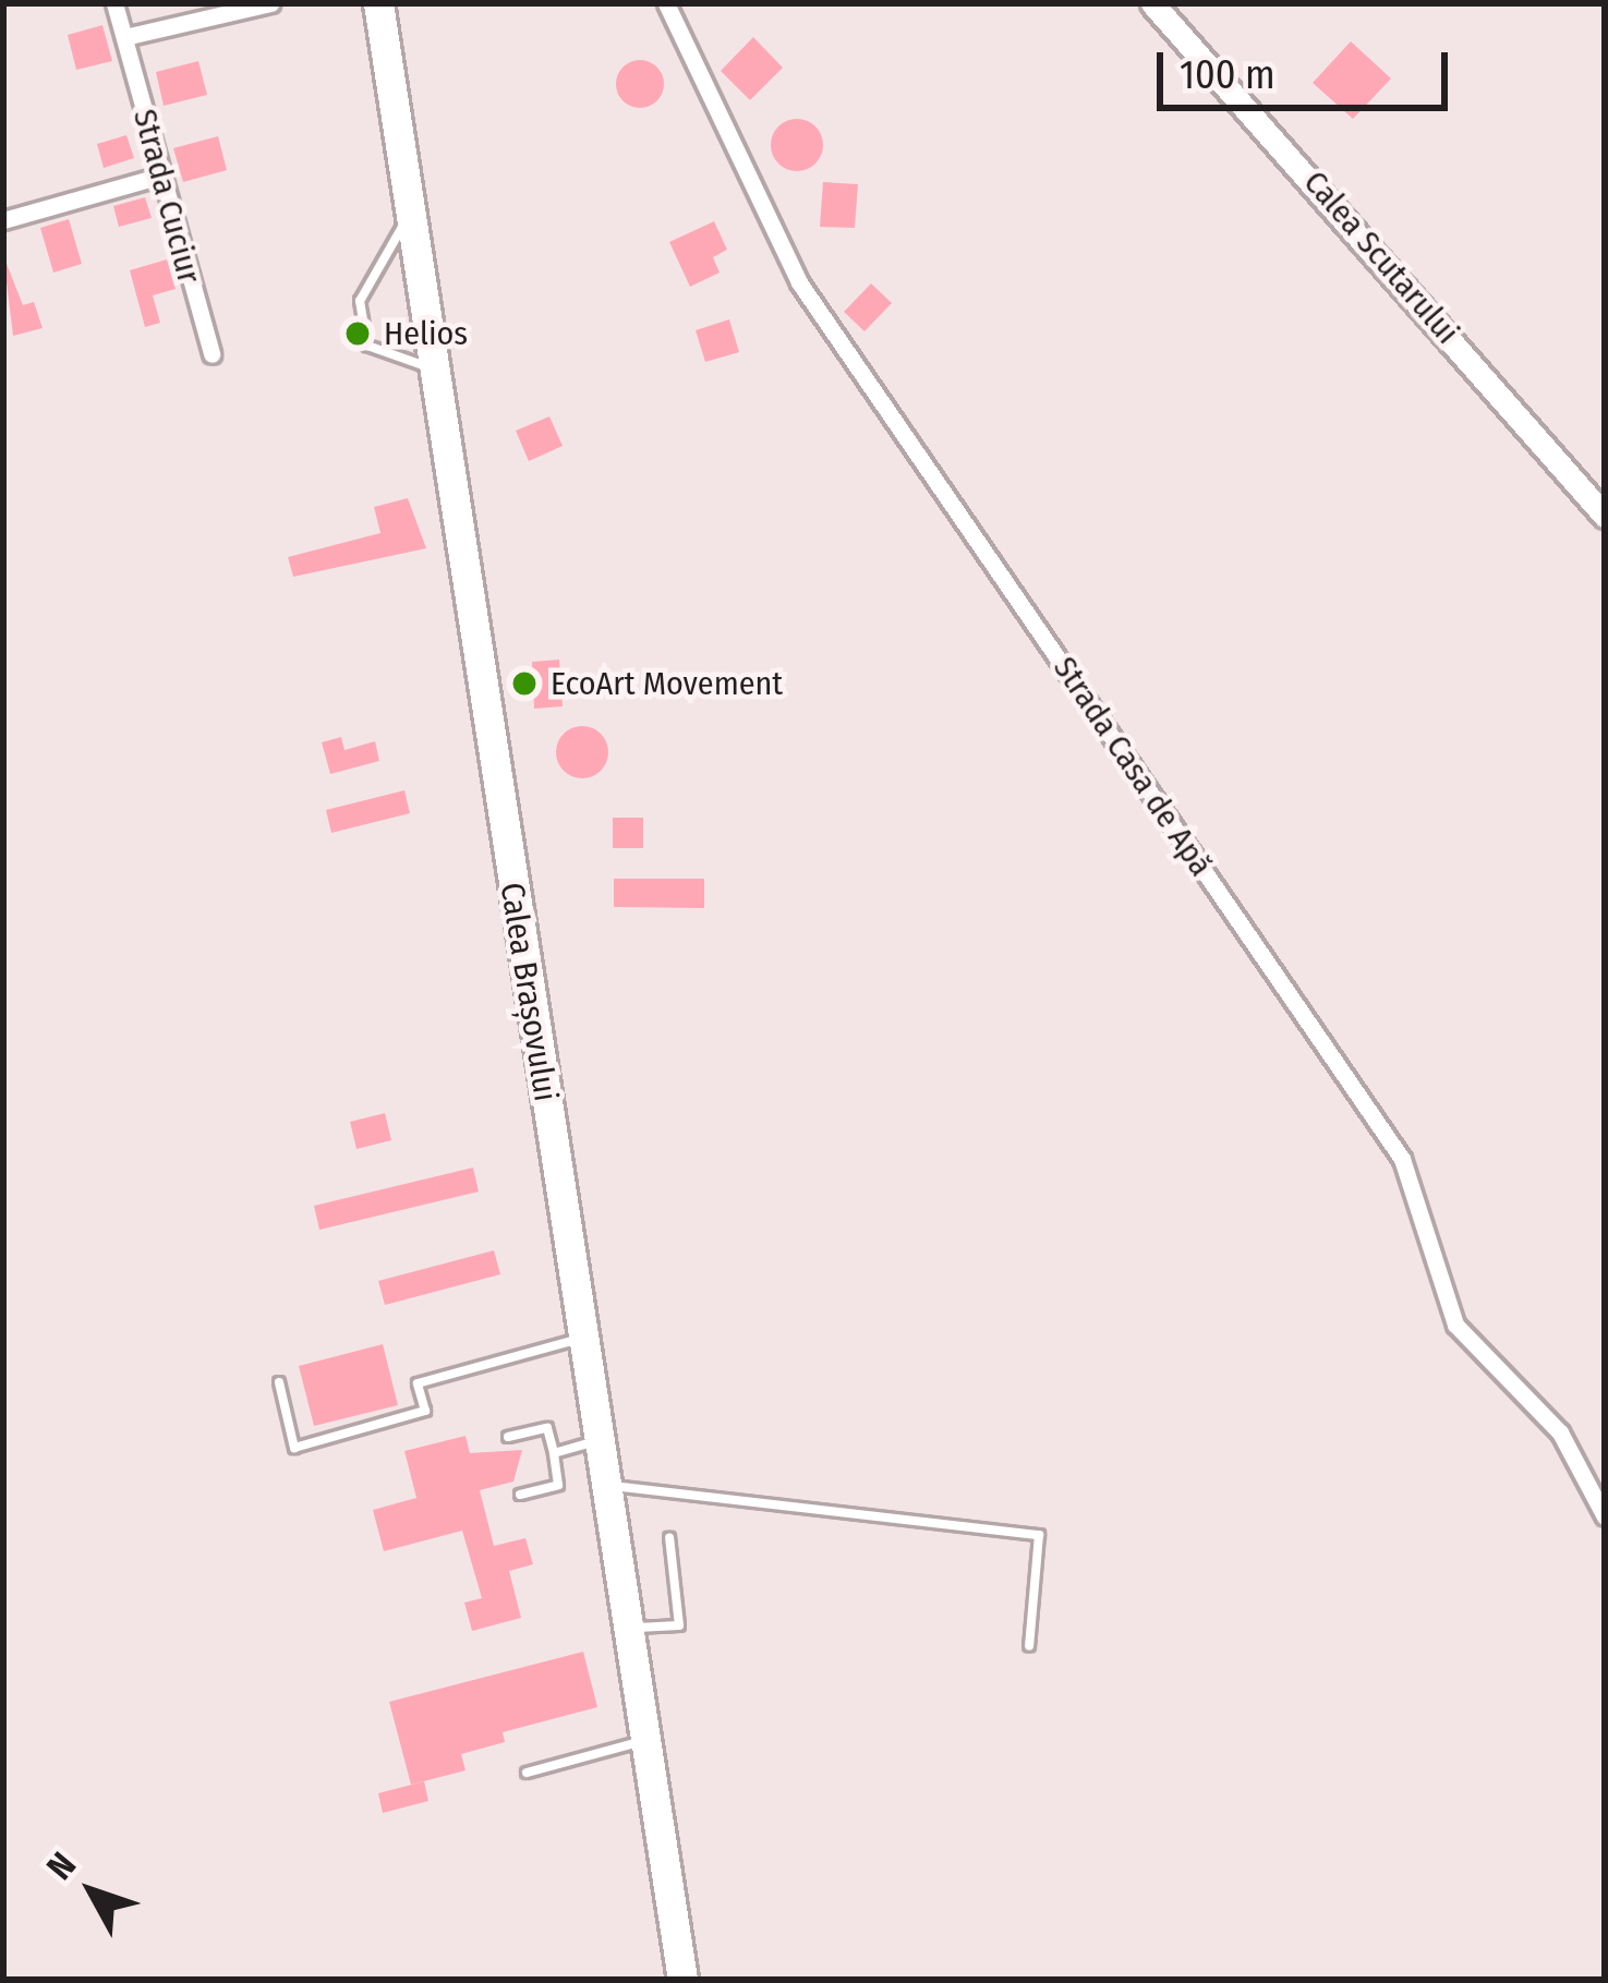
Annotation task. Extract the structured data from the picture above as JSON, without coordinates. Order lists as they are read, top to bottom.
{
  "streets": {
    "highway": ["Calea Brașovului"],
    "main road": ["Calea Scutarului"],
    "street": ["Strada Cuciur", "Strada Casa de Apă"]
  },
  "places": ["Helios", "EcoArt Movement"],
  "scale_bar": "100 m",
  "north": "top left"
}
